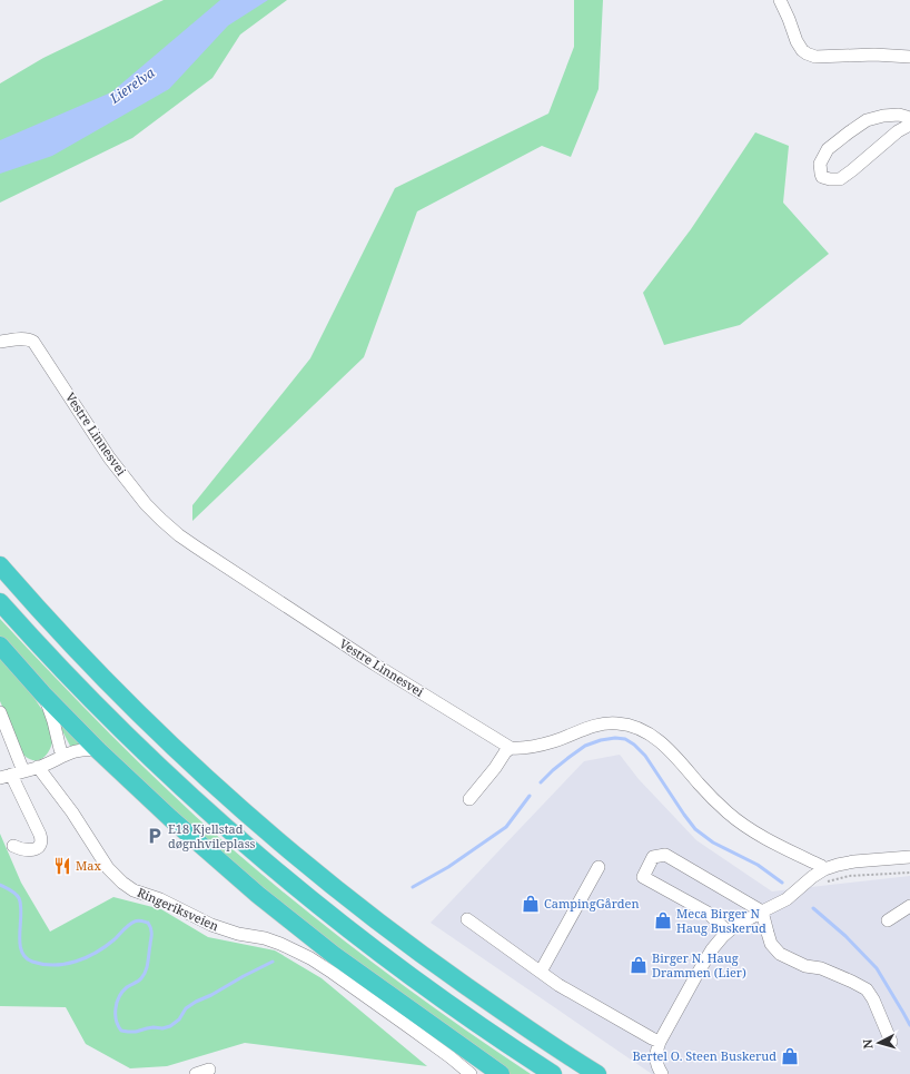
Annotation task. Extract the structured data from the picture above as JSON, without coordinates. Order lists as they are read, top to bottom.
{
  "streets": {
    "street": ["Vestre Linnesvei", "Ringeriksveien"]
  },
  "water": ["Lierelva"],
  "places": {
    "parking": ["E18 Kjellstad døgnhvileplass"],
    "restaurant": ["Max"],
    "shop": [
      "CampingGården",
      "Meca Birger N Haug Buskerud",
      "Birger N. Haug Drammen (Lier)",
      "Bertel O. Steen Buskerud"
    ]
  },
  "north": "left"
}
